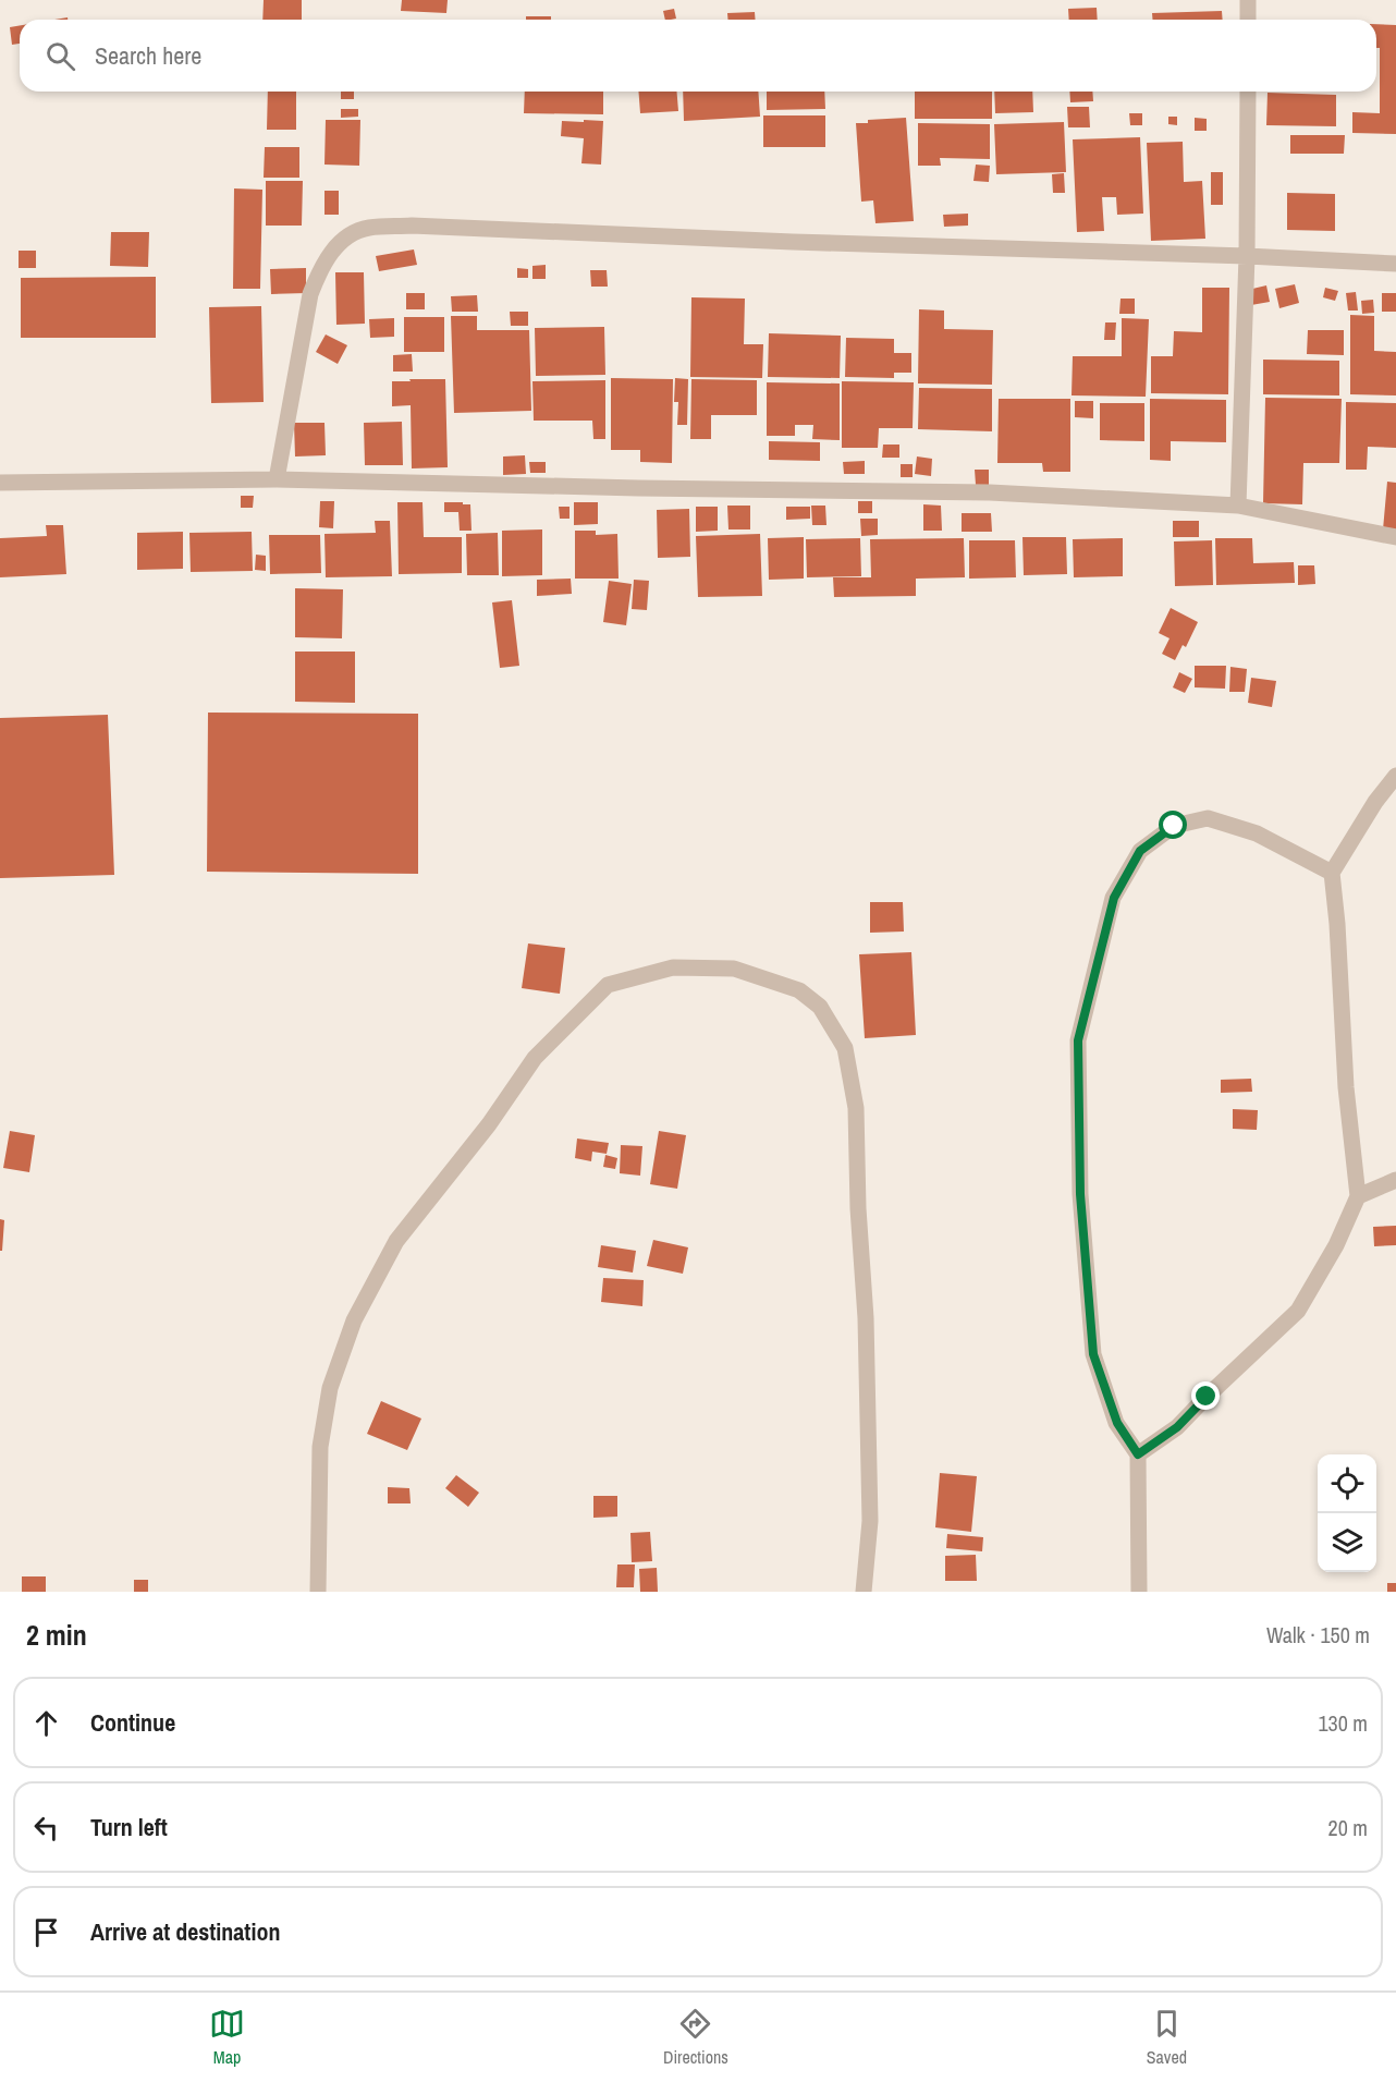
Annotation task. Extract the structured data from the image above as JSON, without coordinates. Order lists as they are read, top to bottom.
{
  "page": {
    "search": "Search here",
    "heading": ["2 min", "Walk · 150 m"],
    "list": [
      ["Continue", "130 m"],
      ["Turn left", "20 m"],
      "Arrive at destination"
    ],
    "nav": ["Map", "Directions", "Saved"]
  }
}
